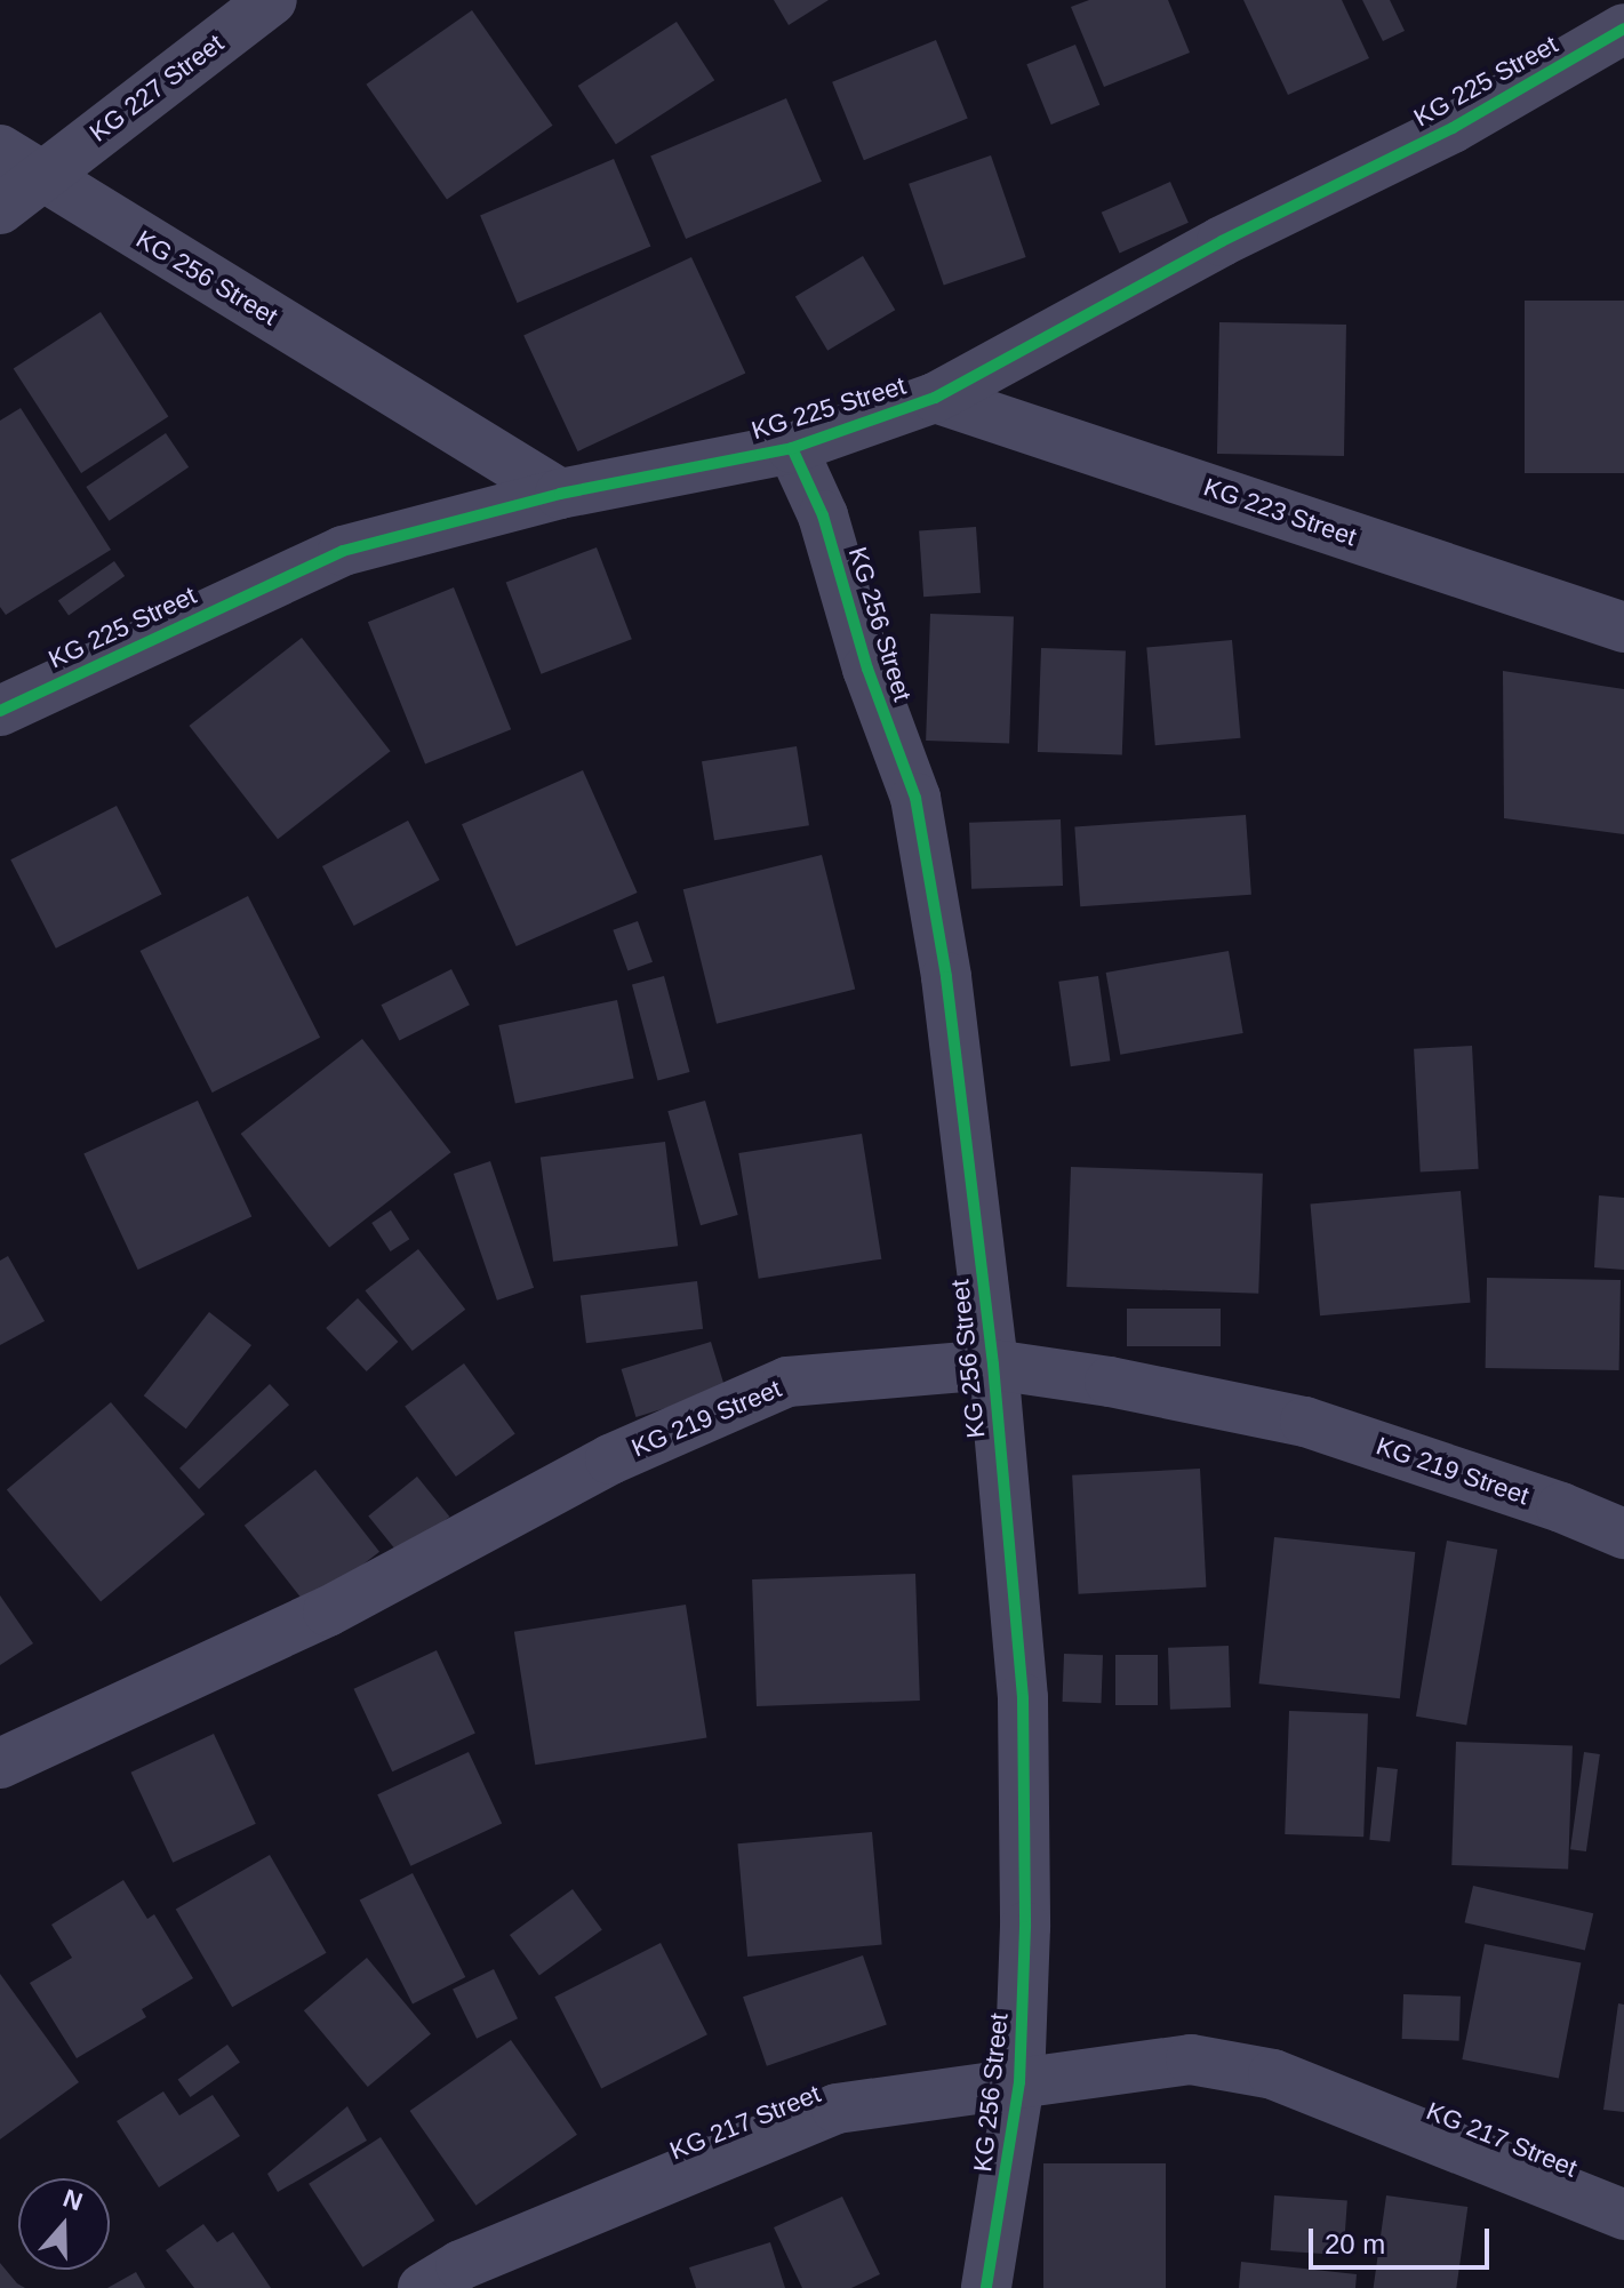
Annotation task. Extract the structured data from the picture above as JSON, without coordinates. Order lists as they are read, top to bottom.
{
  "streets": {
    "street": [
      "KG 225 Street",
      "KG 227 Street",
      "KG 256 Street",
      "KG 223 Street",
      "KG 219 Street",
      "KG 217 Street"
    ]
  },
  "crossings": [
    ["KG 225 Street", "KG 256 Street"],
    ["KG 225 Street", "KG 223 Street"],
    ["KG 227 Street", "KG 256 Street"],
    ["KG 256 Street", "KG 219 Street"],
    ["KG 256 Street", "KG 217 Street"]
  ],
  "scale_bar": "20 m",
  "north": "top"
}
